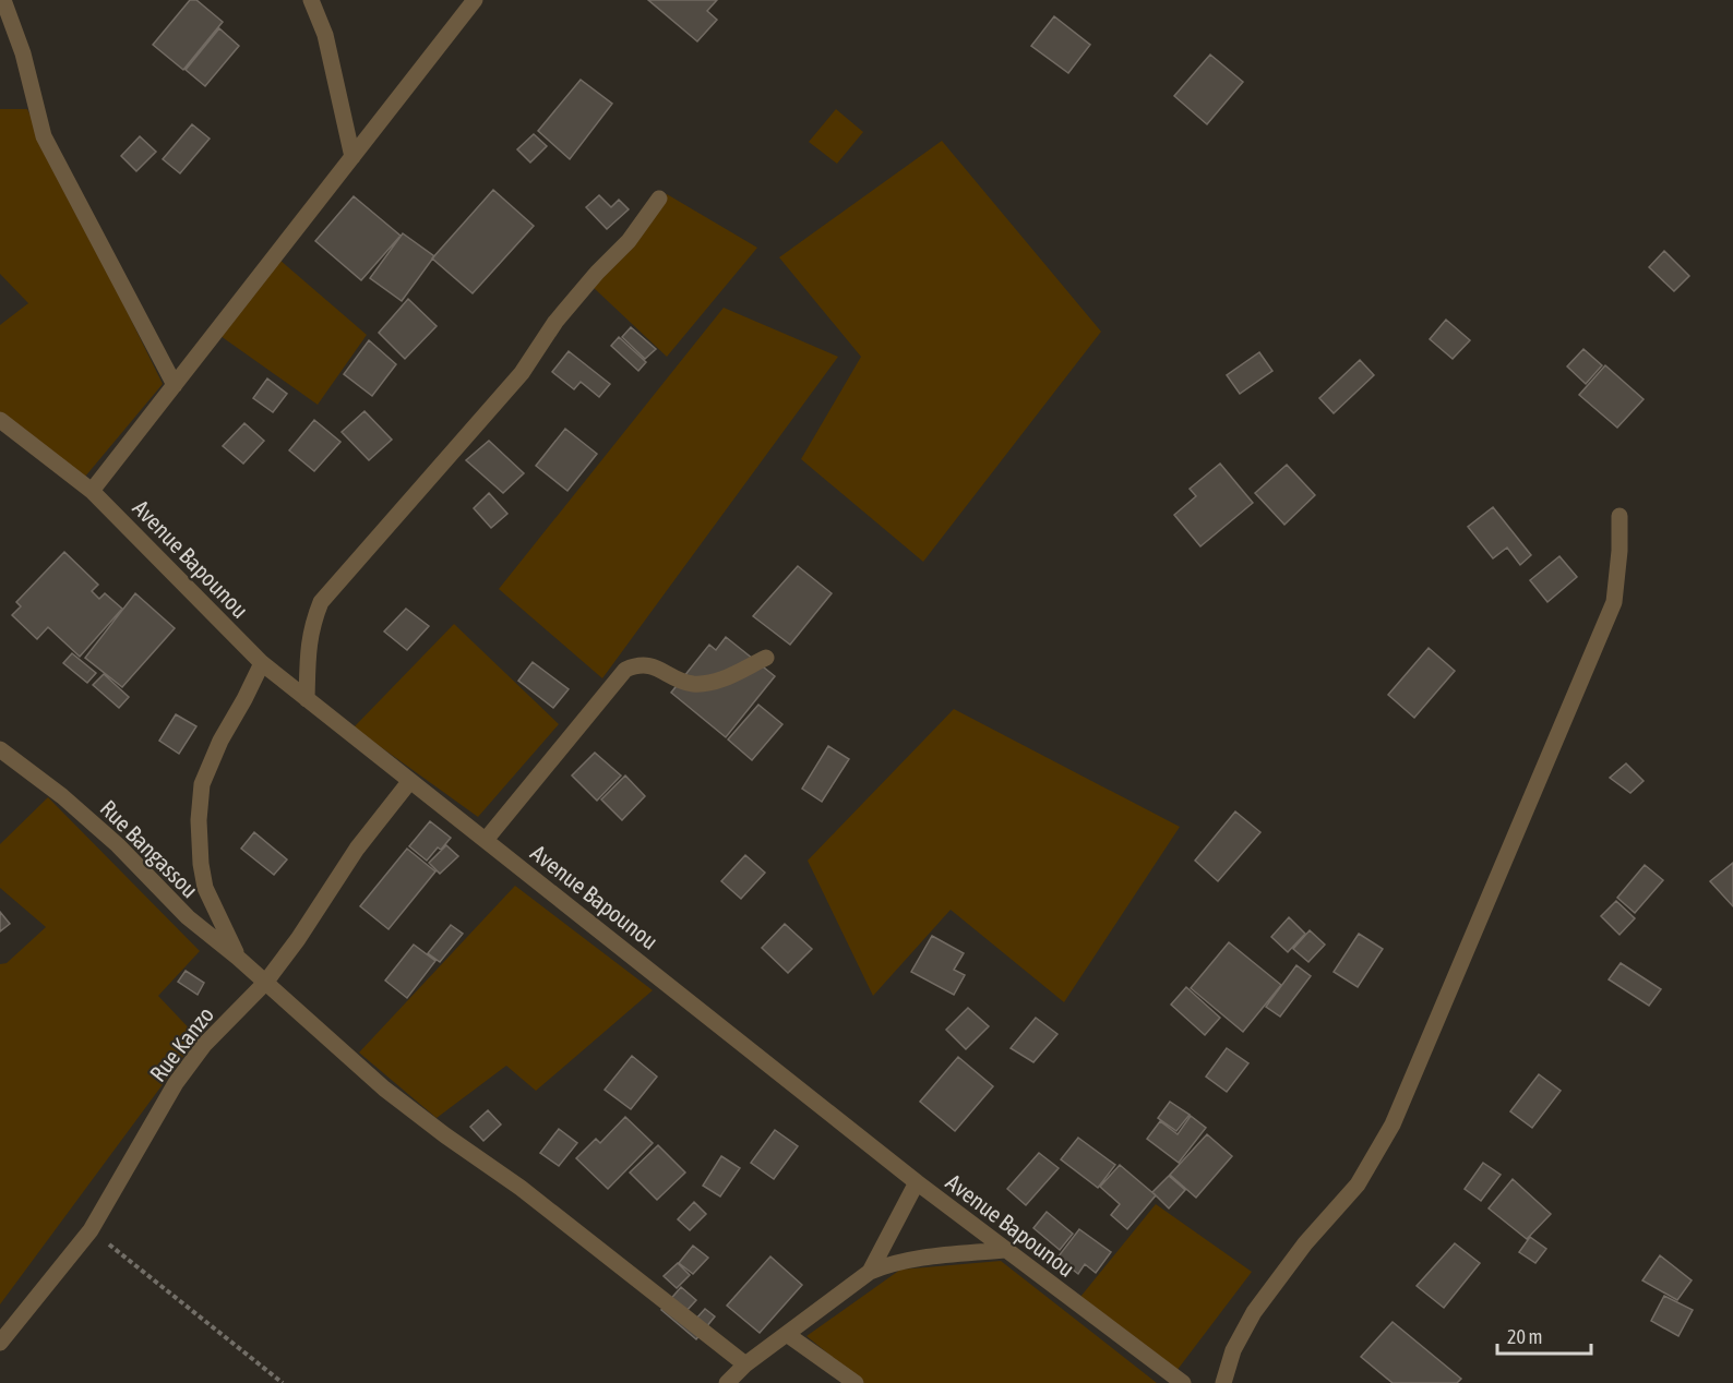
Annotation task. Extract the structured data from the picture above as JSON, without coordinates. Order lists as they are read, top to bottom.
{
  "streets": {
    "street": ["Avenue Bapounou", "Rue Bangassou", "Rue Kanzo"]
  },
  "crossings": [
    ["Avenue Bapounou", "Rue Kanzo"],
    ["Rue Bangassou", "Rue Kanzo"]
  ],
  "scale_bar": "20 m"
}
